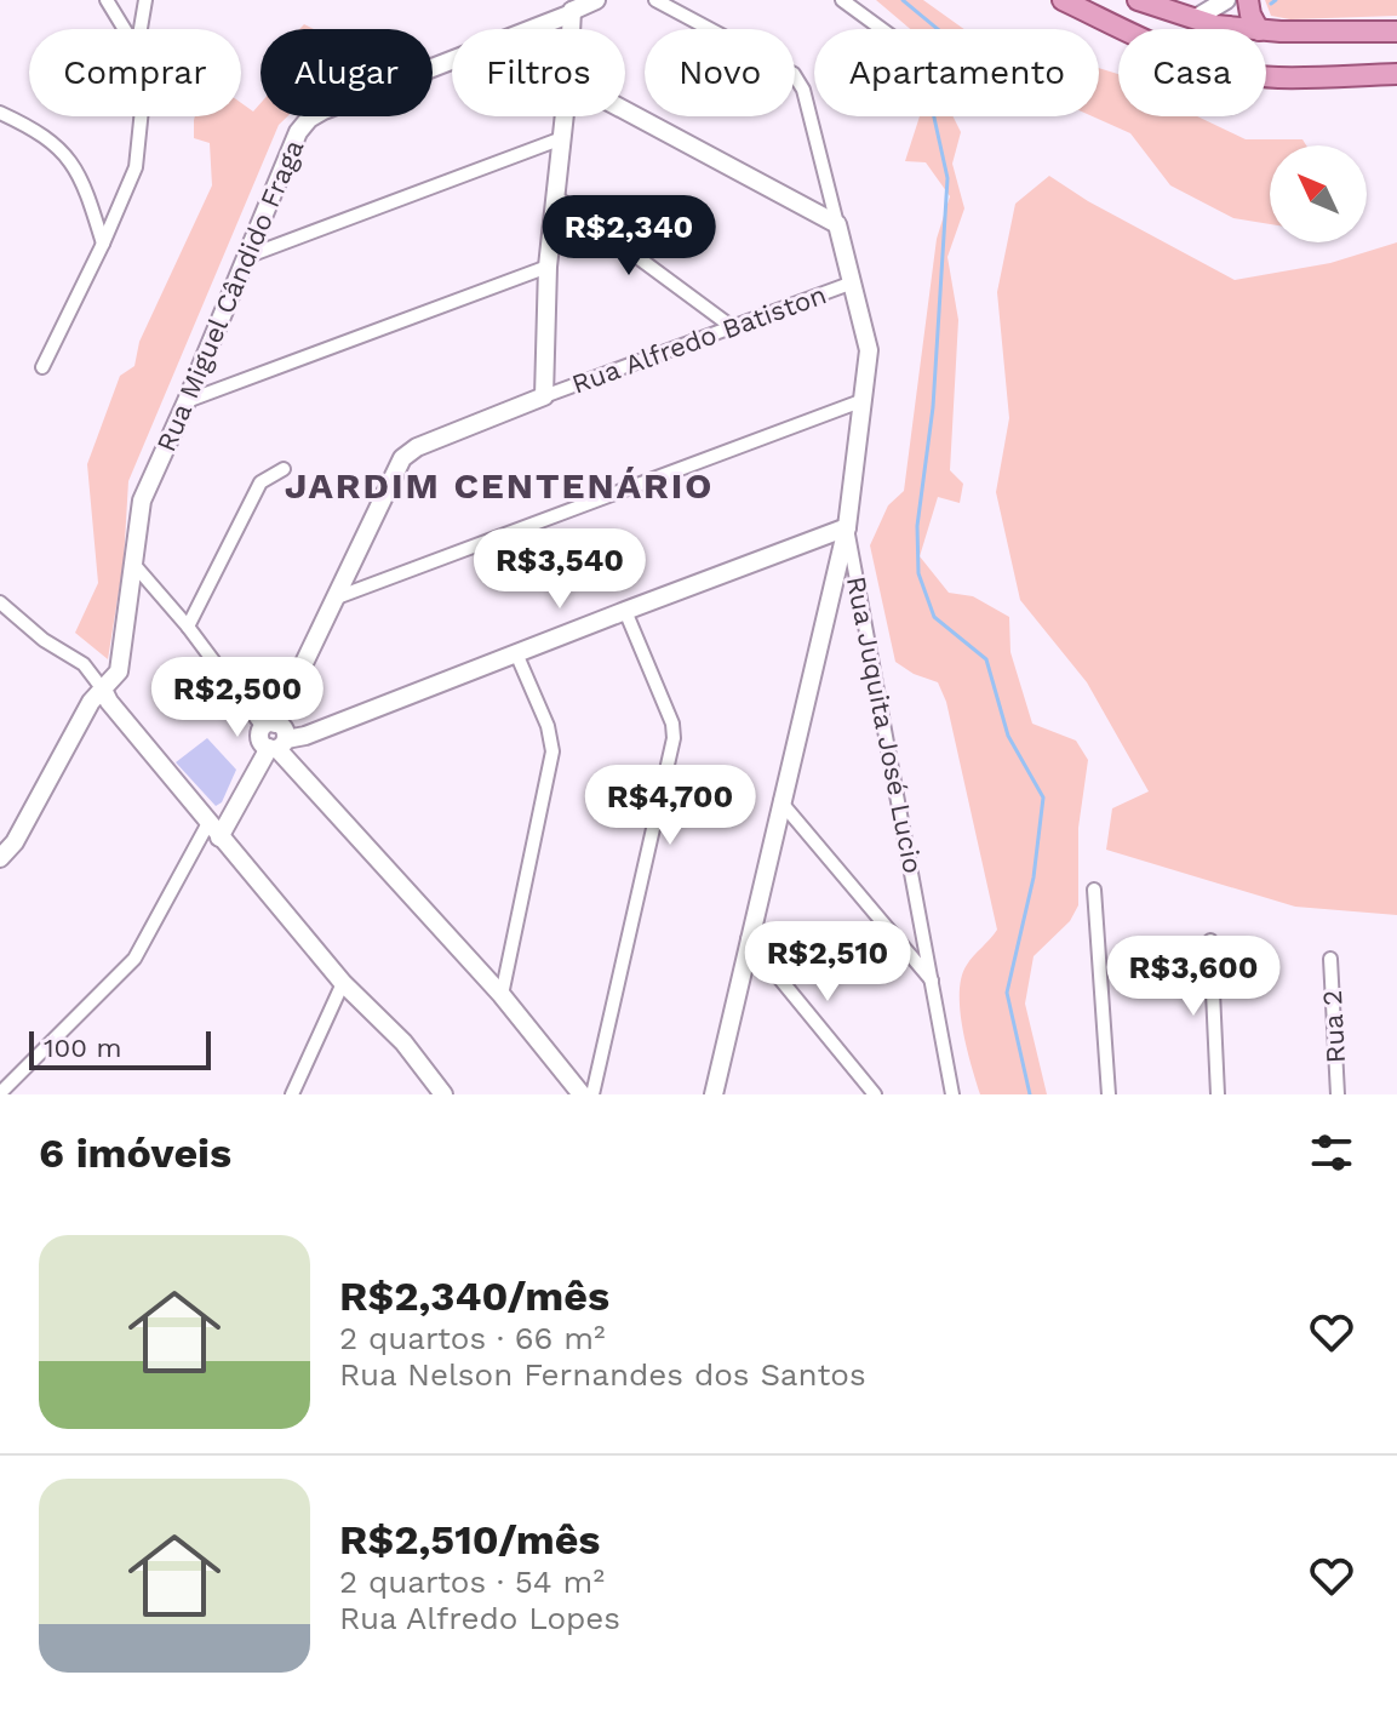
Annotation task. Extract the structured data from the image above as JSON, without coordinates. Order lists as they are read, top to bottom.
{
  "streets": {
    "street": [
      "Rua Miguel Cândido Fraga",
      "Rua Alfredo Batiston",
      "Rua Juquita José Lucio",
      "Rua 2"
    ]
  },
  "districts": ["JARDIM CENTENÁRIO"],
  "scale_bar": "100 m",
  "north": "top left",
  "page": {
    "chip": [
      "Comprar",
      "Alugar",
      "Filtros",
      "Novo",
      "Apartamento",
      "Casa"
    ],
    "price": [
      "R$2,340",
      "R$3,540",
      "R$2,500",
      "R$4,700",
      "R$2,510",
      "R$3,600"
    ],
    "scale": "100 m",
    "heading": "6 imóveis",
    "list": [
      {
        "name": "R$2,340/mês",
        "note": "2 quartos · 66 m² · Rua Nelson Fernandes dos Santos"
      },
      {
        "name": "R$2,510/mês",
        "note": "2 quartos · 54 m² · Rua Alfredo Lopes"
      }
    ]
  }
}
